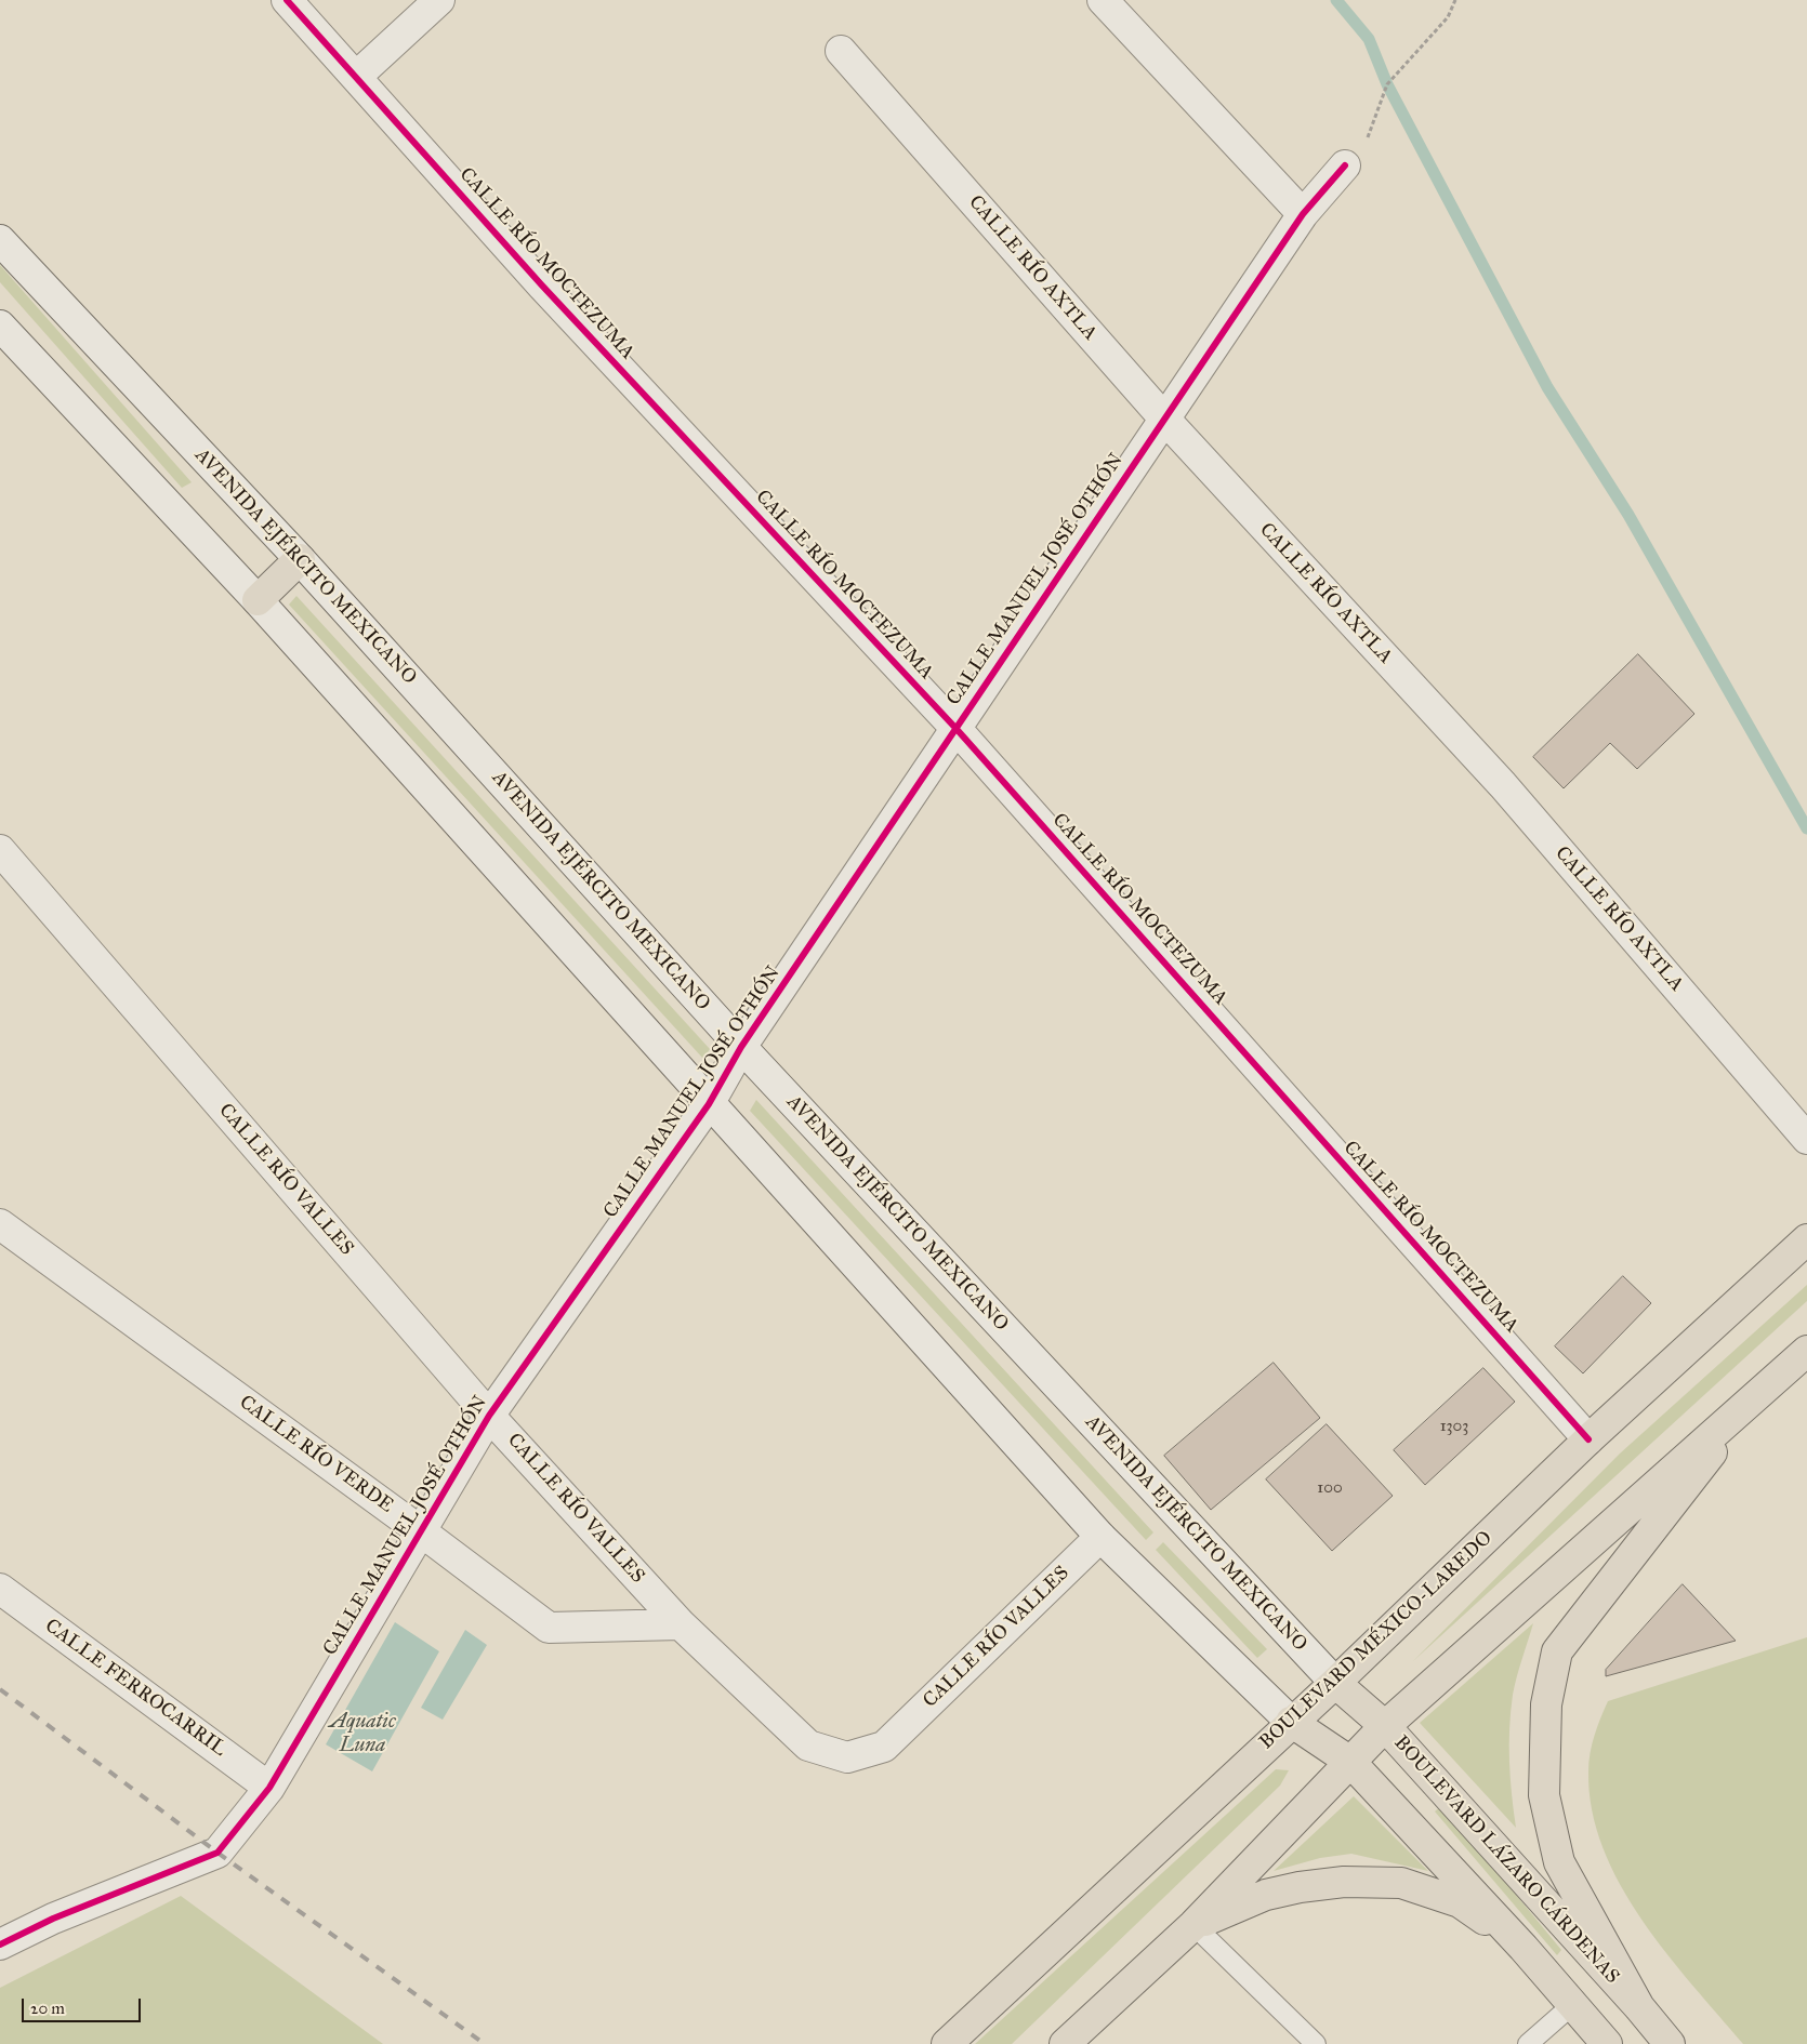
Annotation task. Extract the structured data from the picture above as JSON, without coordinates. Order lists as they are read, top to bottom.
{
  "streets": {
    "main road": ["BOULEVARD MÉXICO-LAREDO", "BOULEVARD LÁZARO CÁRDENAS"],
    "street": [
      "CALLE RÍO MOCTEZUMA",
      "CALLE RÍO AXTLA",
      "AVENIDA EJÉRCITO MEXICANO",
      "CALLE MANUEL JOSÉ OTHÓN",
      "CALLE RÍO VALLES",
      "CALLE RÍO VERDE",
      "CALLE FERROCARRIL"
    ]
  },
  "crossings": [
    ["CALLE RÍO MOCTEZUMA", "CALLE MANUEL JOSÉ OTHÓN"],
    ["CALLE RÍO MOCTEZUMA", "BOULEVARD MÉXICO-LAREDO"],
    ["CALLE RÍO AXTLA", "CALLE MANUEL JOSÉ OTHÓN"],
    ["AVENIDA EJÉRCITO MEXICANO", "CALLE MANUEL JOSÉ OTHÓN"],
    ["AVENIDA EJÉRCITO MEXICANO", "BOULEVARD MÉXICO-LAREDO"],
    ["AVENIDA EJÉRCITO MEXICANO", "BOULEVARD LÁZARO CÁRDENAS"],
    ["CALLE MANUEL JOSÉ OTHÓN", "CALLE RÍO VALLES"],
    ["CALLE MANUEL JOSÉ OTHÓN", "CALLE RÍO VERDE"],
    ["CALLE MANUEL JOSÉ OTHÓN", "CALLE FERROCARRIL"],
    ["CALLE RÍO VALLES", "CALLE RÍO VERDE"],
    ["BOULEVARD MÉXICO-LAREDO", "BOULEVARD LÁZARO CÁRDENAS"]
  ],
  "water": ["Aquatic Luna"],
  "house_numbers": ["1303", "100"],
  "scale_bar": "20 m"
}
